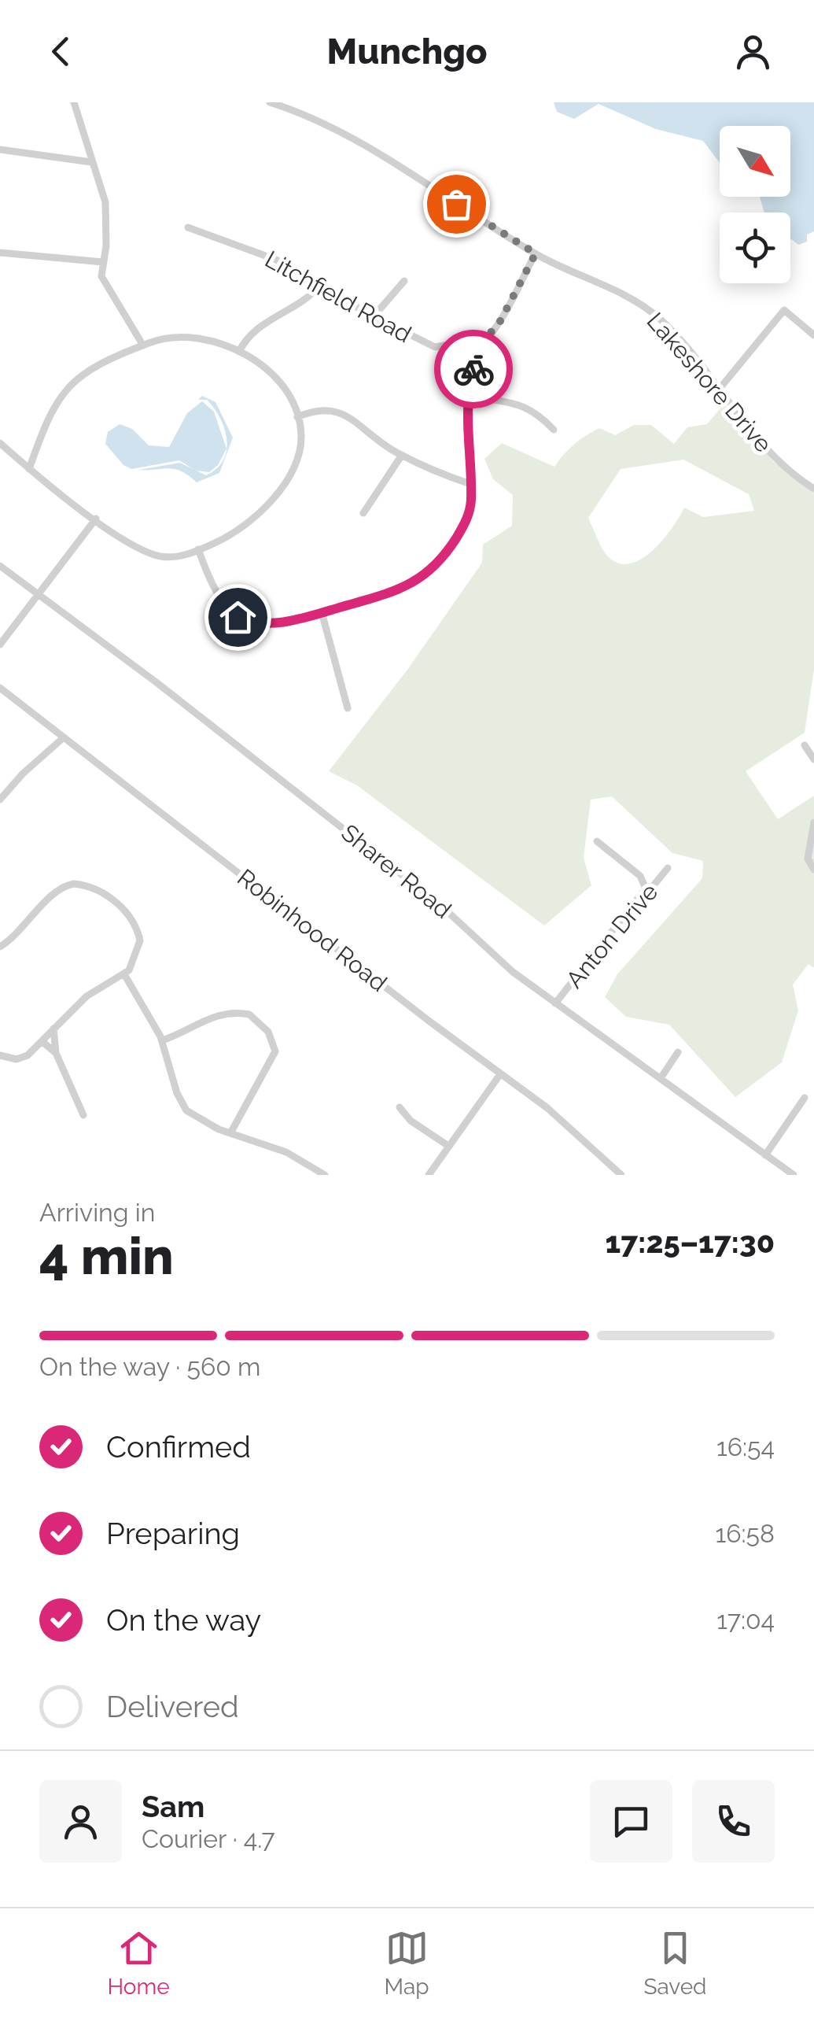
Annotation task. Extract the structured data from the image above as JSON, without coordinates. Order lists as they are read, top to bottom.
{
  "streets": {
    "street": [
      "Litchfield Road",
      "Lakeshore Drive",
      "Sharer Road",
      "Robinhood Road",
      "Anton Drive"
    ]
  },
  "crossings": [
    ["Sharer Road", "Anton Drive"]
  ],
  "north": "bottom right",
  "page": {
    "header": "Munchgo",
    "heading": ["4 min", "Arriving in", "17:25–17:30"],
    "panel": ["Sam", "Courier · 4.7"],
    "bar": "On the way · 560 m",
    "list": [
      ["Confirmed", "16:54"],
      ["Preparing", "16:58"],
      ["On the way", "17:04"],
      "Delivered"
    ],
    "tabs": ["Home", "Map", "Saved"]
  }
}
